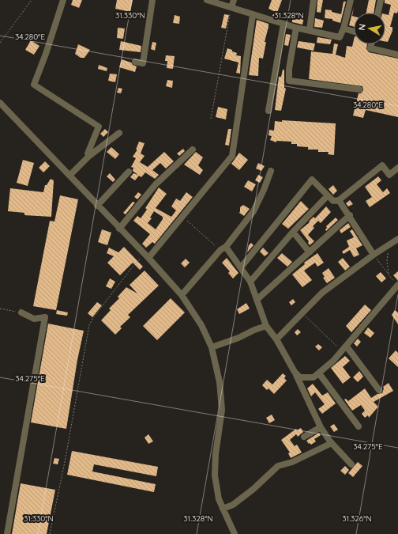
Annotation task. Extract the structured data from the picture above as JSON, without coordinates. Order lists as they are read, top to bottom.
{
  "north": "left",
  "coordinates": [
    "31.330°N",
    "31.328°N",
    "34.280°E",
    "34.275°E",
    "31.326°N"
  ]
}
